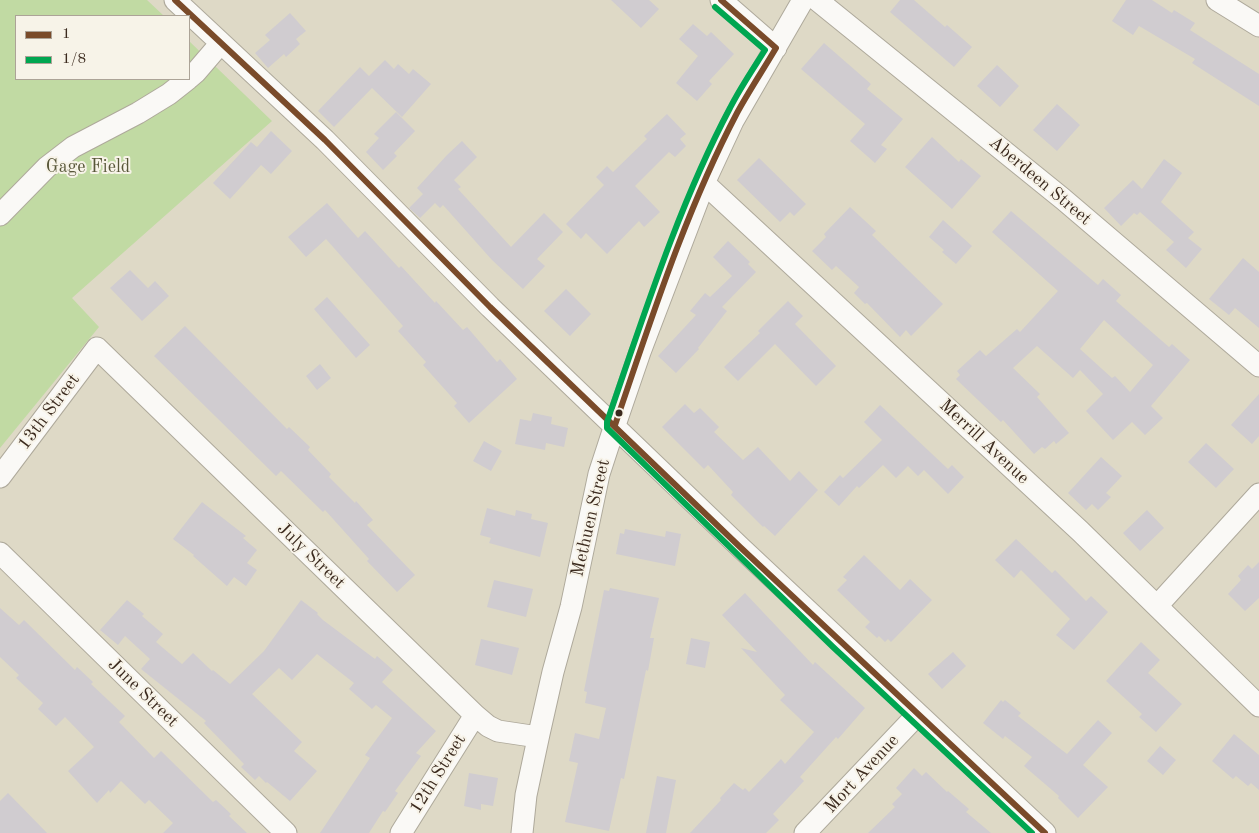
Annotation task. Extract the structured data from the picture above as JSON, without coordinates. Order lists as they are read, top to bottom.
{
  "streets": {
    "street": [
      "Aberdeen Street",
      "13th Street",
      "Merrill Avenue",
      "Methuen Street",
      "July Street",
      "June Street",
      "12th Street",
      "Mort Avenue"
    ]
  },
  "crossings": [
    ["13th Street", "July Street"],
    ["Merrill Avenue", "Methuen Street"],
    ["Methuen Street", "July Street"],
    ["July Street", "12th Street"]
  ],
  "parks": ["Gage Field"],
  "lines": ["transit line 1", "transit line 1/8"],
  "legend": ["1", "1/8"]
}
